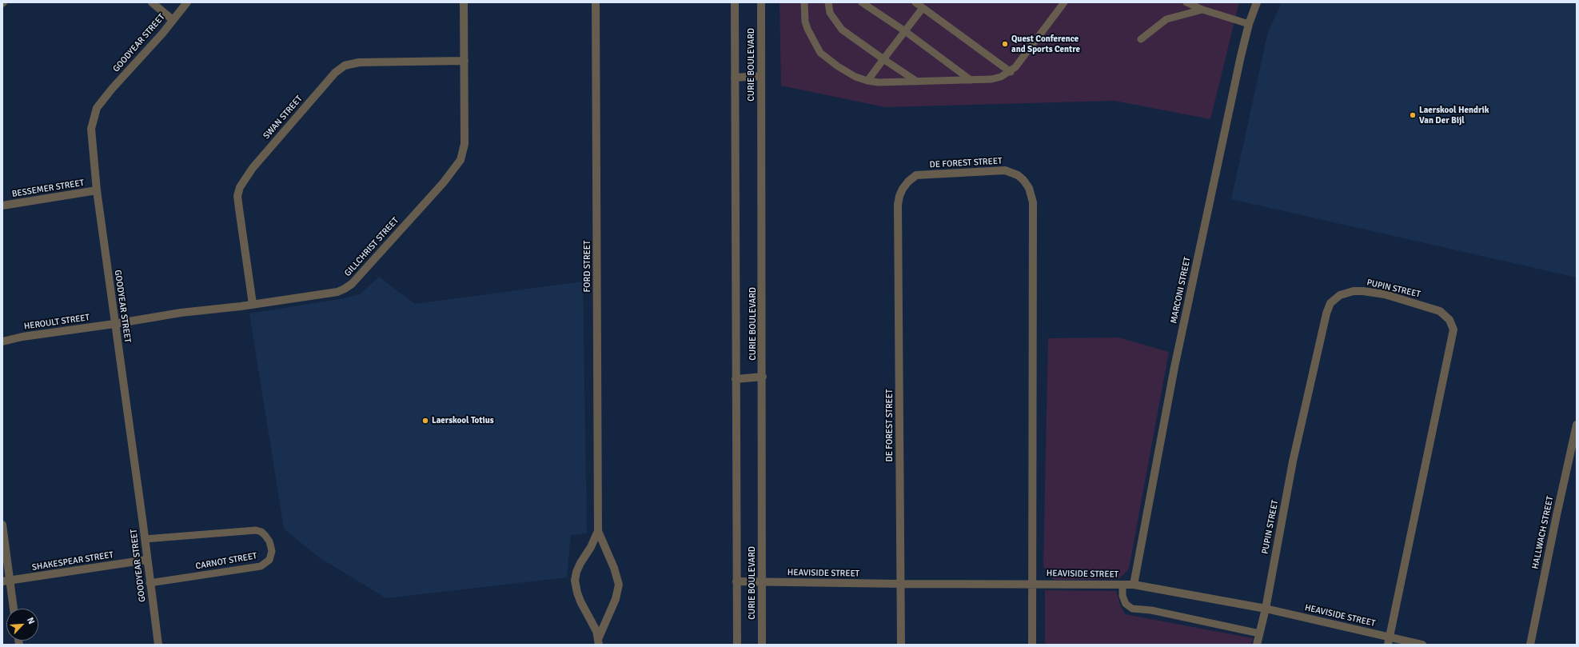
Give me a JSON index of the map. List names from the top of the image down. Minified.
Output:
{"streets":{"street":["GOODYEAR STREET","CURIE BOULEVARD","SWAN STREET","DE FOREST STREET","BESSEMER STREET","GILLCHRIST STREET","FORD STREET","PUPIN STREET","MARCONI STREET","HEROULT STREET","HALLWACH STREET","SHAKESPEAR STREET","HEAVISIDE STREET"],"lane":["CARNOT STREET"]},"crossings":[["GOODYEAR STREET","BESSEMER STREET"],["GOODYEAR STREET","GILLCHRIST STREET"],["GOODYEAR STREET","HEROULT STREET"],["GOODYEAR STREET","SHAKESPEAR STREET"],["GOODYEAR STREET","CARNOT STREET"],["CURIE BOULEVARD","HEAVISIDE STREET"],["SWAN STREET","GILLCHRIST STREET"],["DE FOREST STREET","HEAVISIDE STREET"],["GILLCHRIST STREET","HEROULT STREET"],["PUPIN STREET","HEAVISIDE STREET"],["MARCONI STREET","HEAVISIDE STREET"]],"places":["Quest Conference and Sports Centre","Laerskool Hendrik Van Der Bijl","Laerskool Totius"],"north":"top right"}
